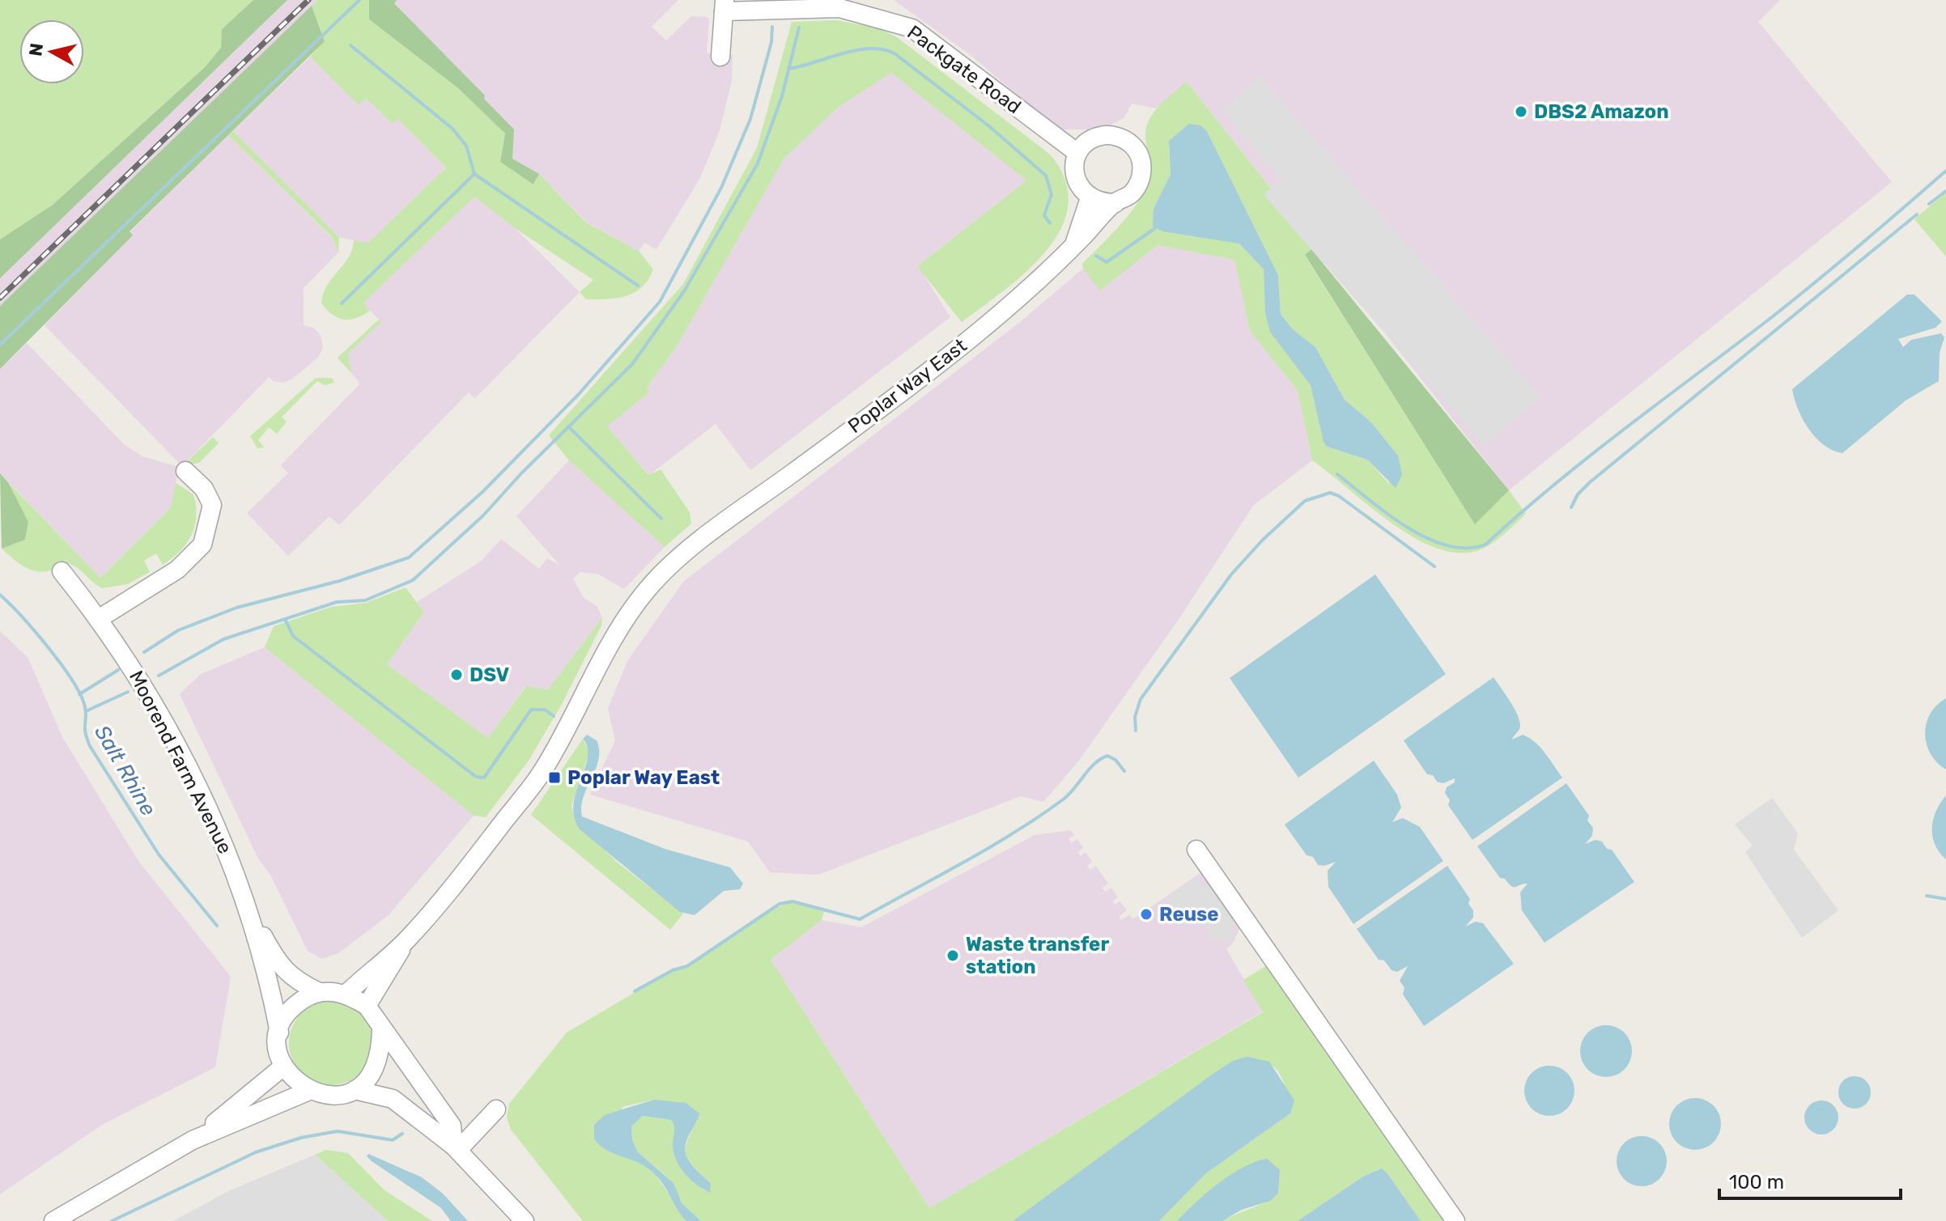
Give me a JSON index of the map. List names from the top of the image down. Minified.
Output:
{"streets":{"street":["Packgate Road","Poplar Way East","Moorend Farm Avenue"]},"crossings":[["Packgate Road","Poplar Way East"],["Poplar Way East","Moorend Farm Avenue"]],"water":["Salt Rhine"],"places":{"other":["DBS2 Amazon","DSV","Reuse","Waste transfer station"],"transit":["Poplar Way East"]},"scale_bar":"100 m","north":"left"}
